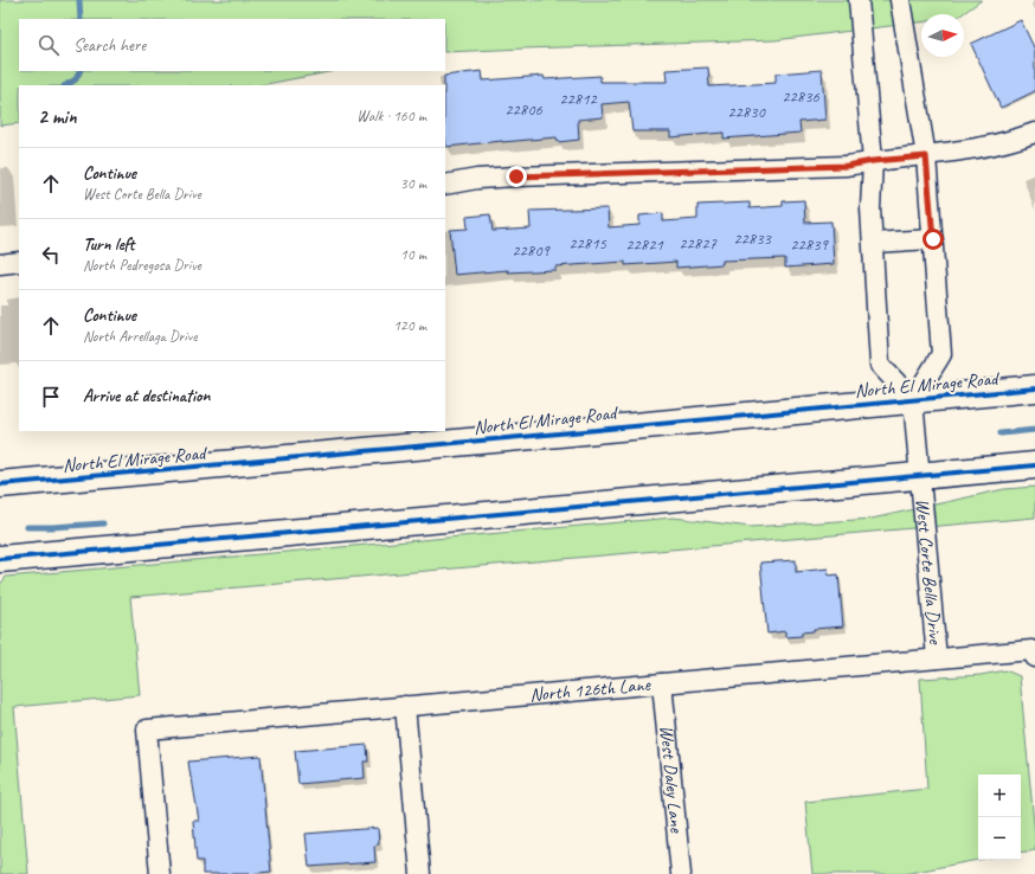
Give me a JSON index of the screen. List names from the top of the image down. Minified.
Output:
{"streets":{"main road":["North El Mirage Road"],"street":["West Corte Bella Drive","North 126th Lane","West Daley Lane"]},"crossings":[["North El Mirage Road","West Corte Bella Drive"],["West Corte Bella Drive","North 126th Lane"],["North 126th Lane","West Daley Lane"]],"house_numbers":["22836","22812","22806","22830","22833","22815","22827","22821","22839","22809"],"north":"right","page":{"search":"Search here","heading":["2 min","Walk · 160 m"],"list":[["Continue","West Corte Bella Drive","30 m"],["Turn left","North Pedregosa Drive","10 m"],["Continue","North Arrellaga Drive","120 m"],"Arrive at destination"],"map_buttons":["+","−"]}}
